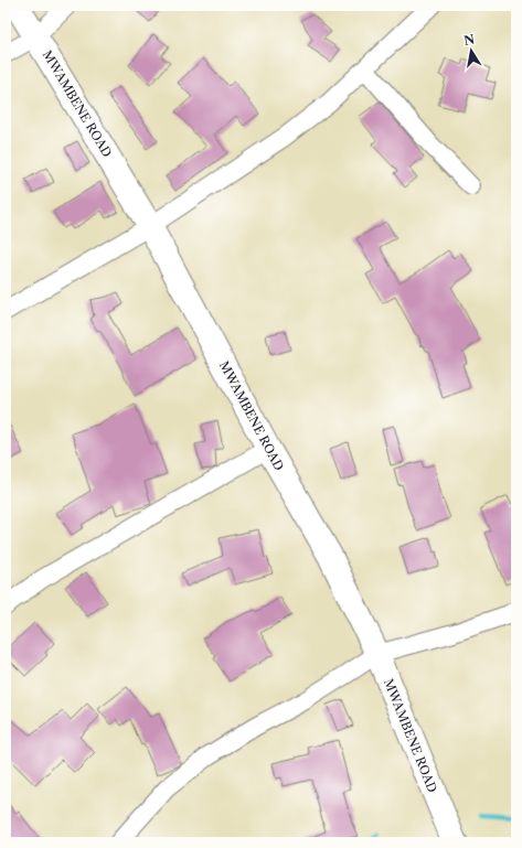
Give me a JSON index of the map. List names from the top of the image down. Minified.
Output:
{"streets":{"street":["MWAMBENE ROAD"]},"north":"top"}
